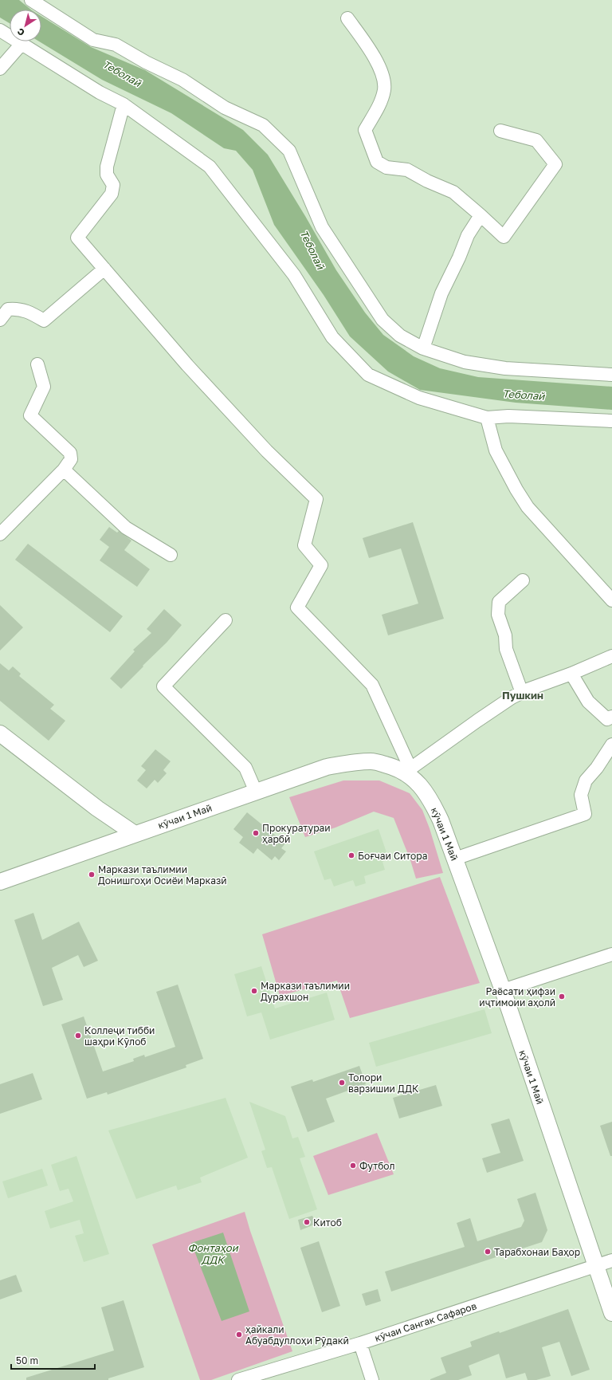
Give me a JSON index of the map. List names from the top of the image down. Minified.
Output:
{"streets":{"main road":["кӯчаи 1 Май"],"street":["кӯчаи Сангак Сафаров"]},"crossings":[["кӯчаи 1 Май","кӯчаи Сангак Сафаров"]],"districts":["Пушкин"],"water":["Теболай","Фонтаҳои ДДК"],"places":["Прокуратураи ҳарбӣ","Боғчаи Ситора","Маркази таълимии Донишгоҳи Осиёи Марказӣ","Маркази таълимии Дурахшон","Раёсати ҳифзи иҷтимоии аҳолӣ","Коллеҷи тибби шаҳри Кӯлоб","Толори варзишии ДДК","Футбол","Китоб","Тарабхонаи Баҳор","ҳайкали Абуабдуллоҳи Рӯдакӣ"],"scale_bar":"50 m","north":"bottom left"}
